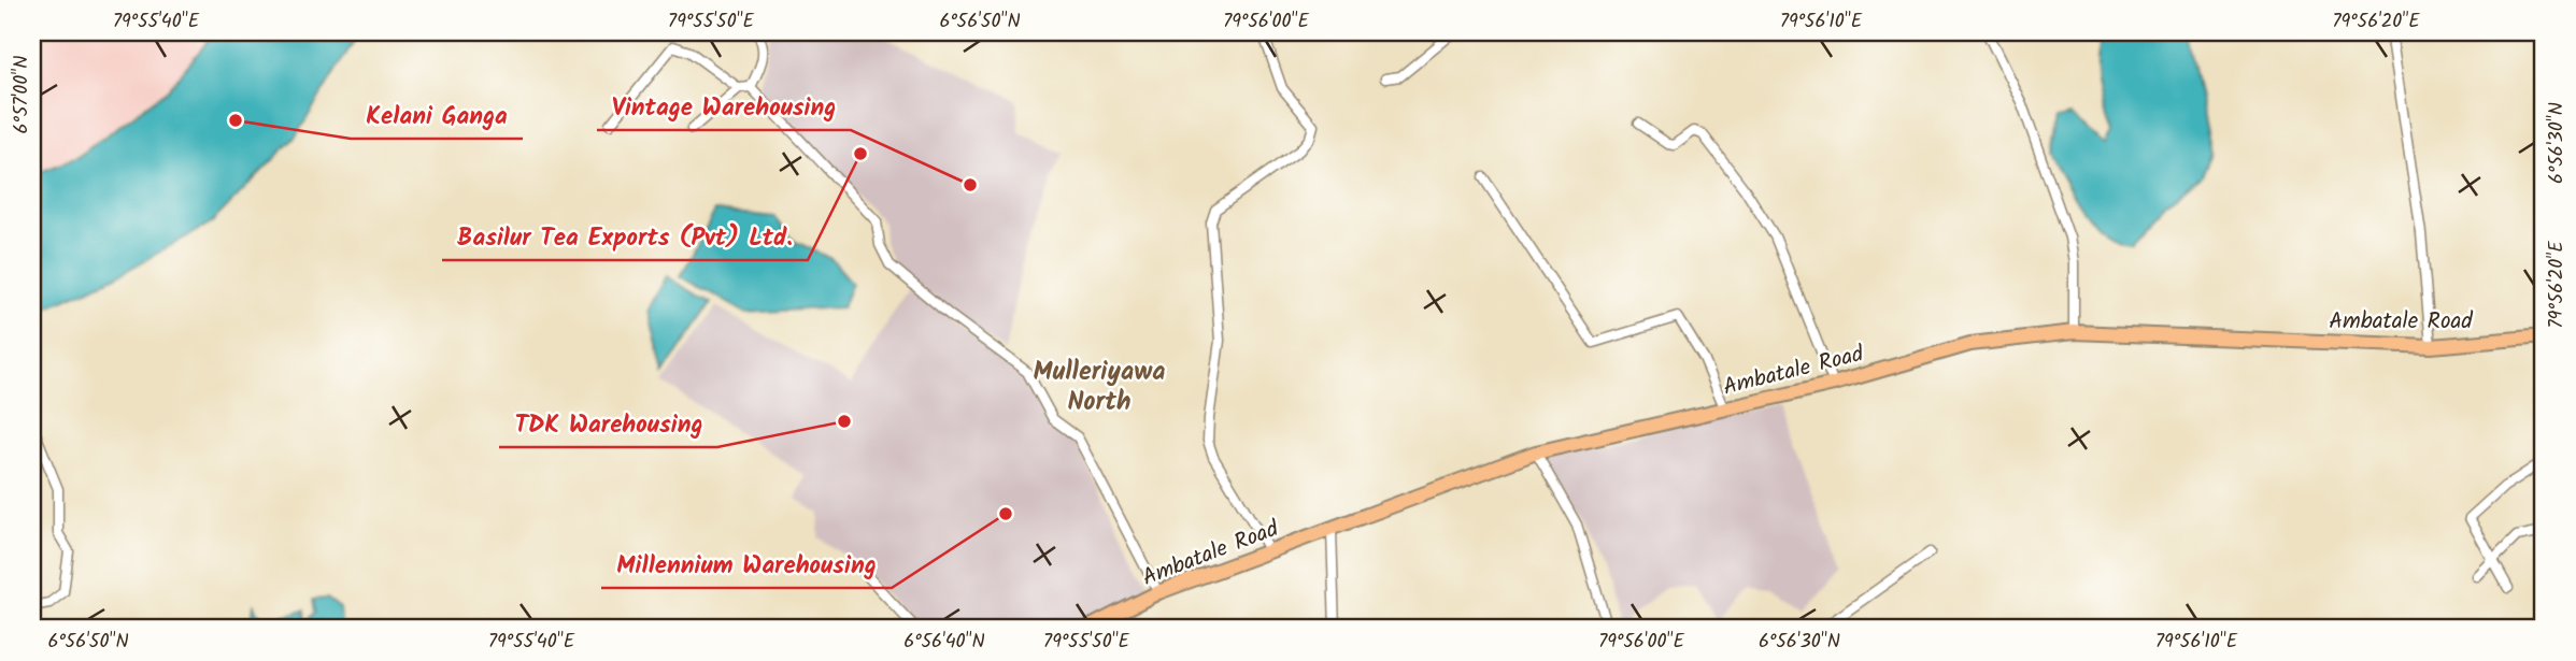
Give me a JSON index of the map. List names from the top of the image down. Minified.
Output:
{"streets":{"main road":["Ambatale Road"]},"districts":["Mulleriyawa North"],"places":["Kelani Ganga","Basilur Tea Exports (Pvt) Ltd.","Vintage Warehousing","TDK Warehousing","Millennium Warehousing"],"coordinates":["79°55'40\"E","79°55'50\"E","6°56'50\"N","79°56'00\"E","79°56'10\"E","79°56'20\"E","6°57'00\"N","6°56'30\"N","6°56'40\"N"]}
